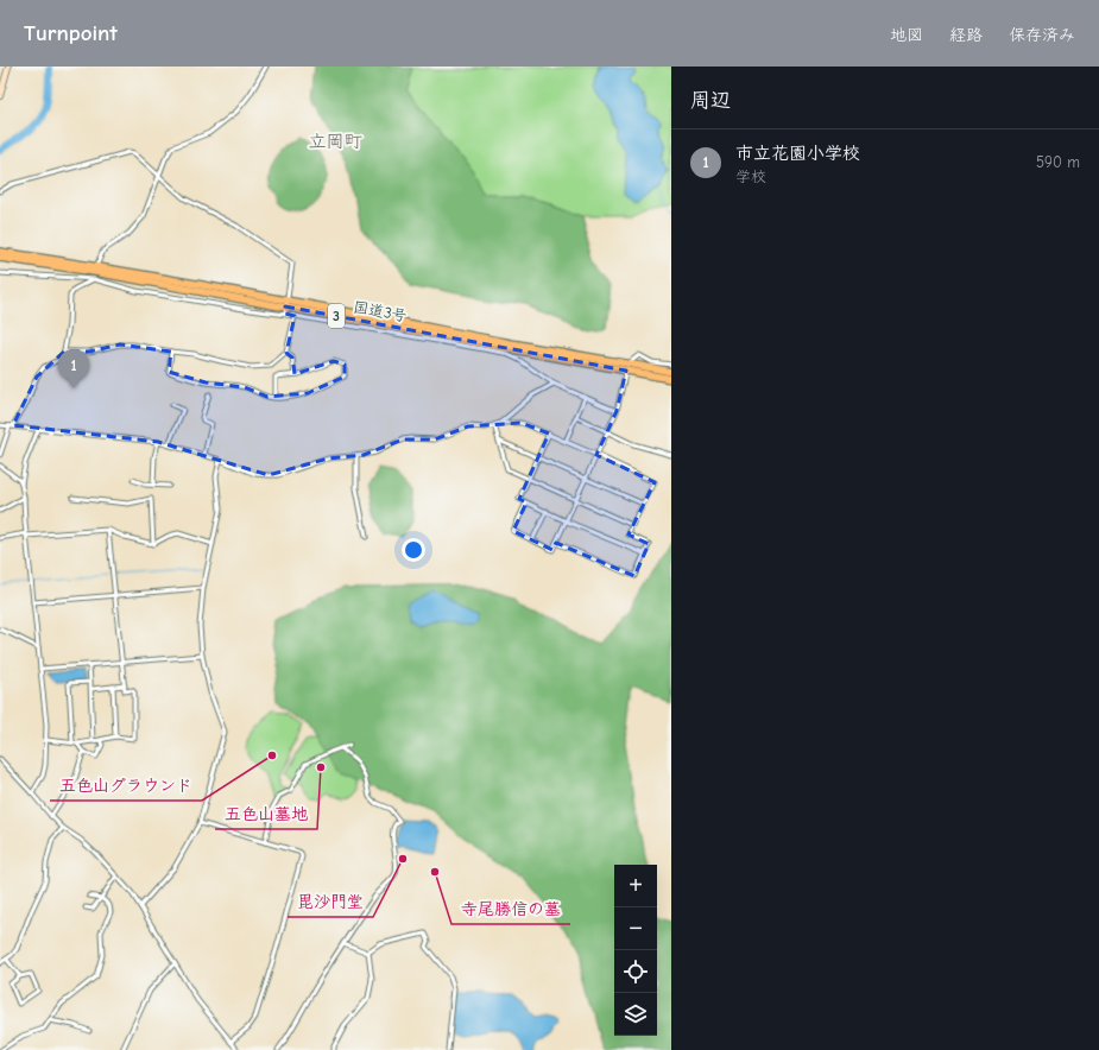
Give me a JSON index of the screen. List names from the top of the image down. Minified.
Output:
{"streets":{"highway":["国道3号","3"]},"districts":["立岡町"],"places":["五色山グラウンド","五色山墓地","毘沙門堂","寺尾勝信の墓"],"page":{"header":"Turnpoint","nav":["地図","経路","保存済み"],"heading":"周辺","list":[{"mark":"1","name":"市立花園小学校","note":"学校","value":"590 m"}],"pins":"1","map_buttons":["+","−"]}}
